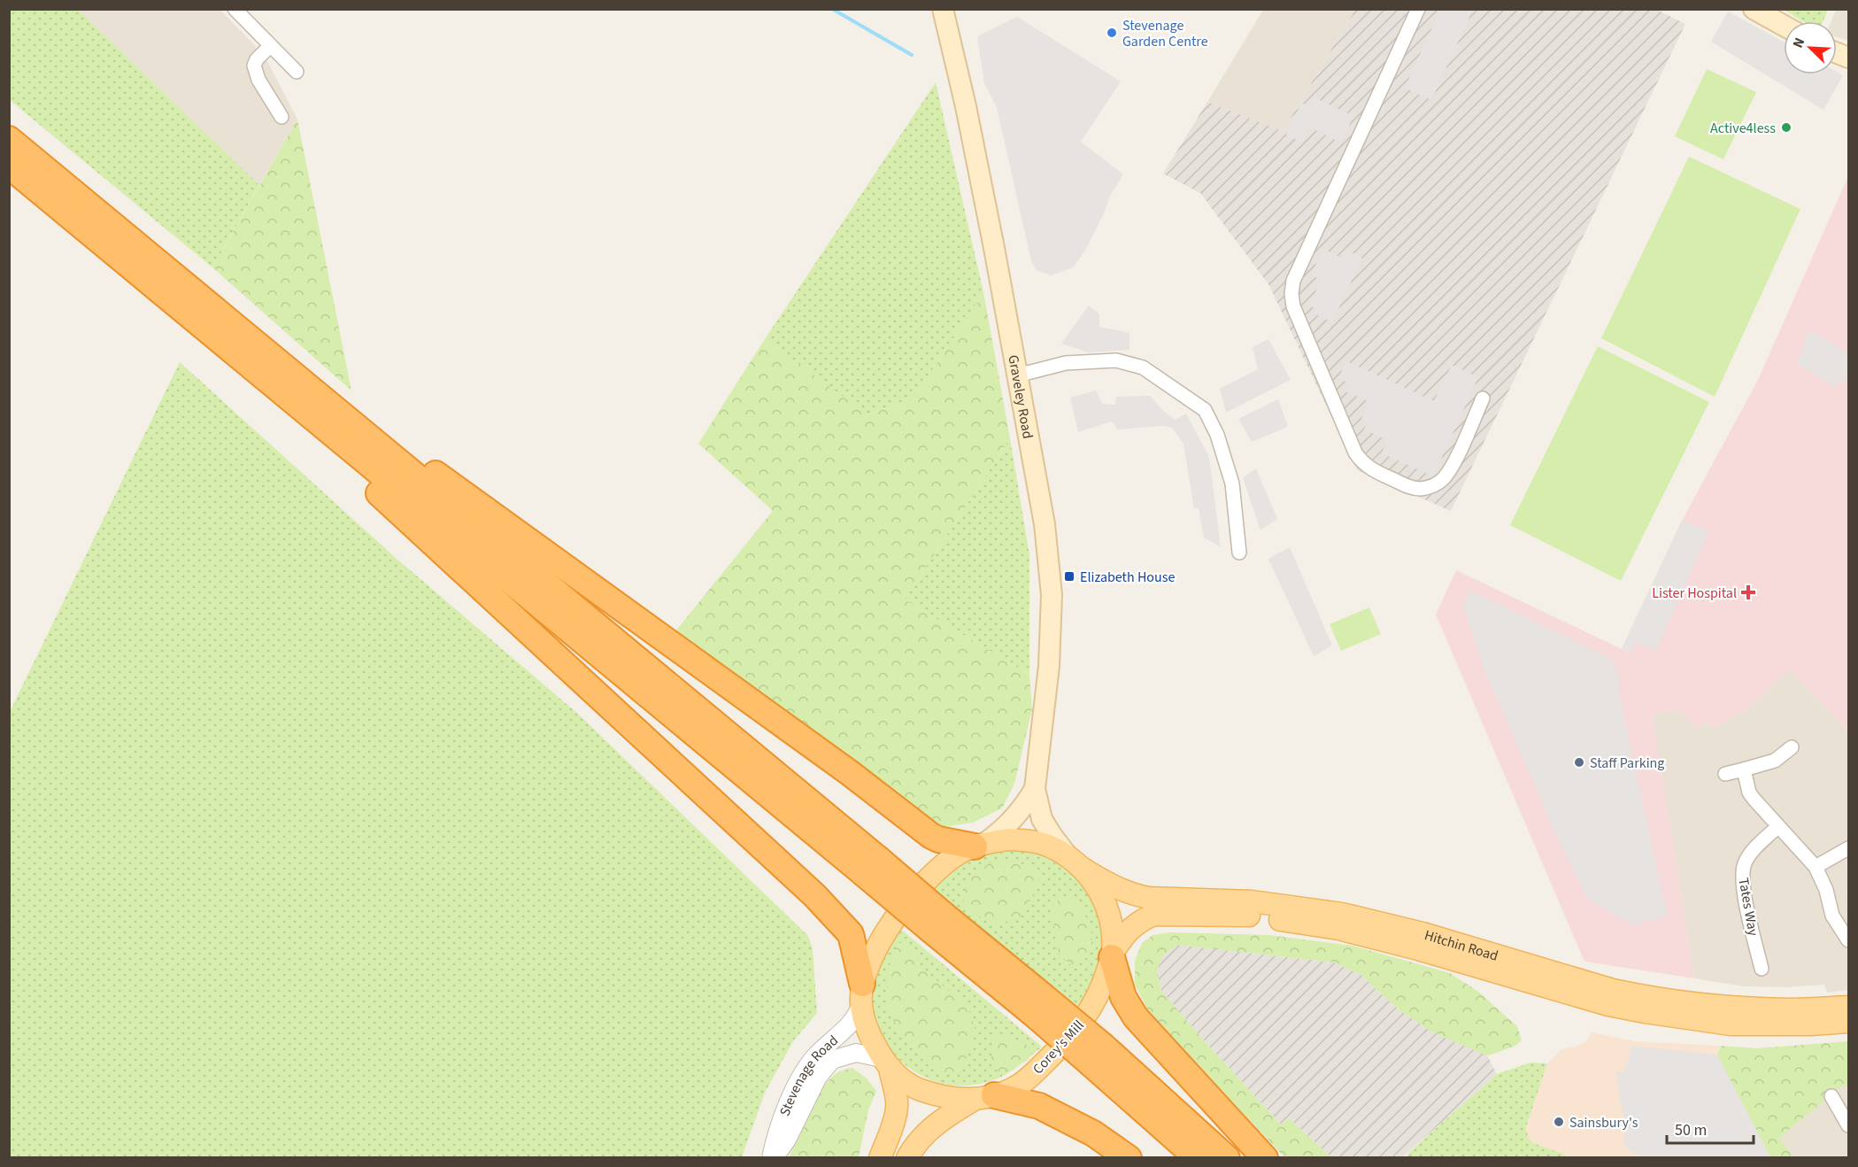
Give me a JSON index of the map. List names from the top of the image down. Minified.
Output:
{"streets":{"main road":["Graveley Road","Hitchin Road","Corey's Mill"],"street":["Tates Way","Stevenage Road"]},"crossings":[["Graveley Road","Hitchin Road"],["Graveley Road","Corey's Mill"],["Hitchin Road","Corey's Mill"],["Corey's Mill","Stevenage Road"]],"places":{"other":["Stevenage Garden Centre","Active4less","Staff Parking","Sainsbury's"],"transit":["Elizabeth House"],"health":["Lister Hospital"]},"scale_bar":"50 m","north":"top left"}
